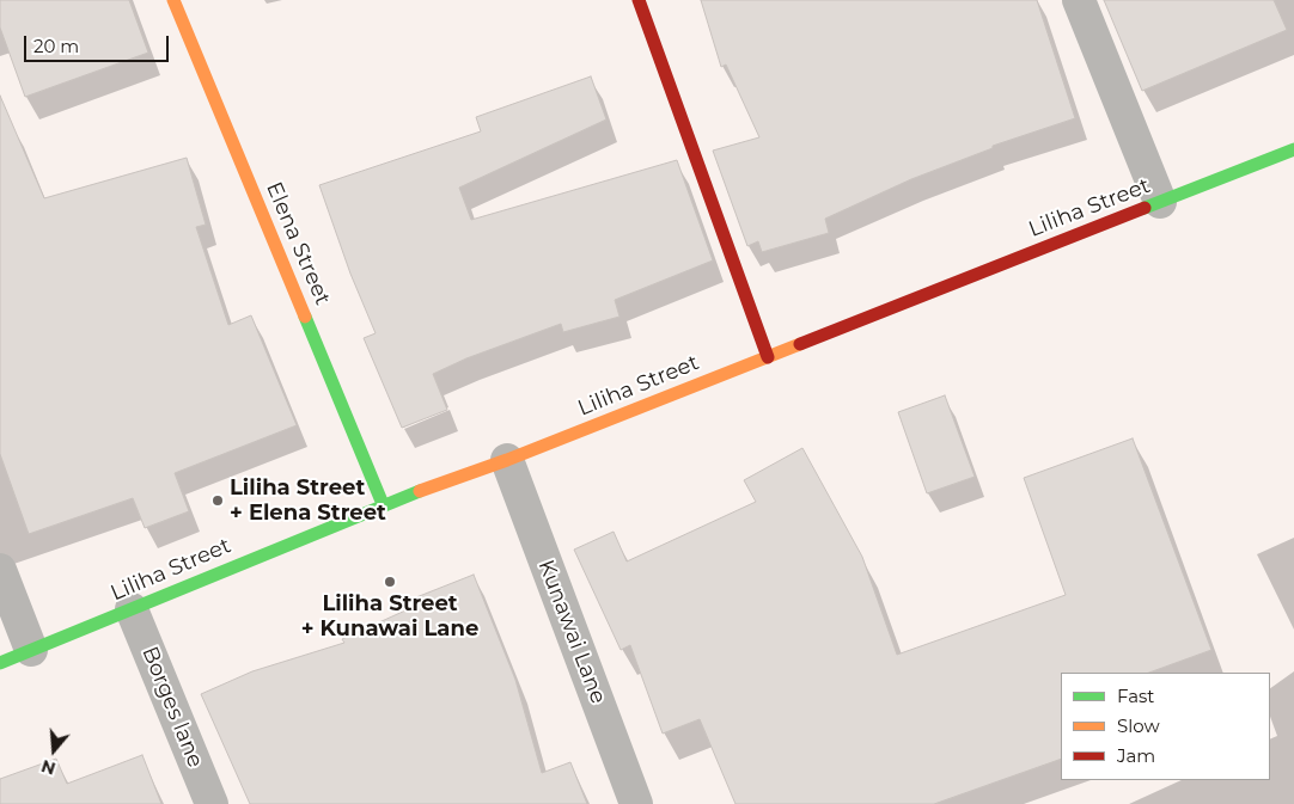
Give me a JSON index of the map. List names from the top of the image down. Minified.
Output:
{"streets":{"street":["Liliha Street","Elena Street","Kunawai Lane","Borges lane"]},"crossings":[["Liliha Street","Elena Street"],["Liliha Street","Kunawai Lane"],["Liliha Street","Borges lane"]],"places":["Liliha Street + Elena Street","Liliha Street + Kunawai Lane"],"legend":["Fast","Slow","Jam"],"scale_bar":"20 m","north":"bottom"}
